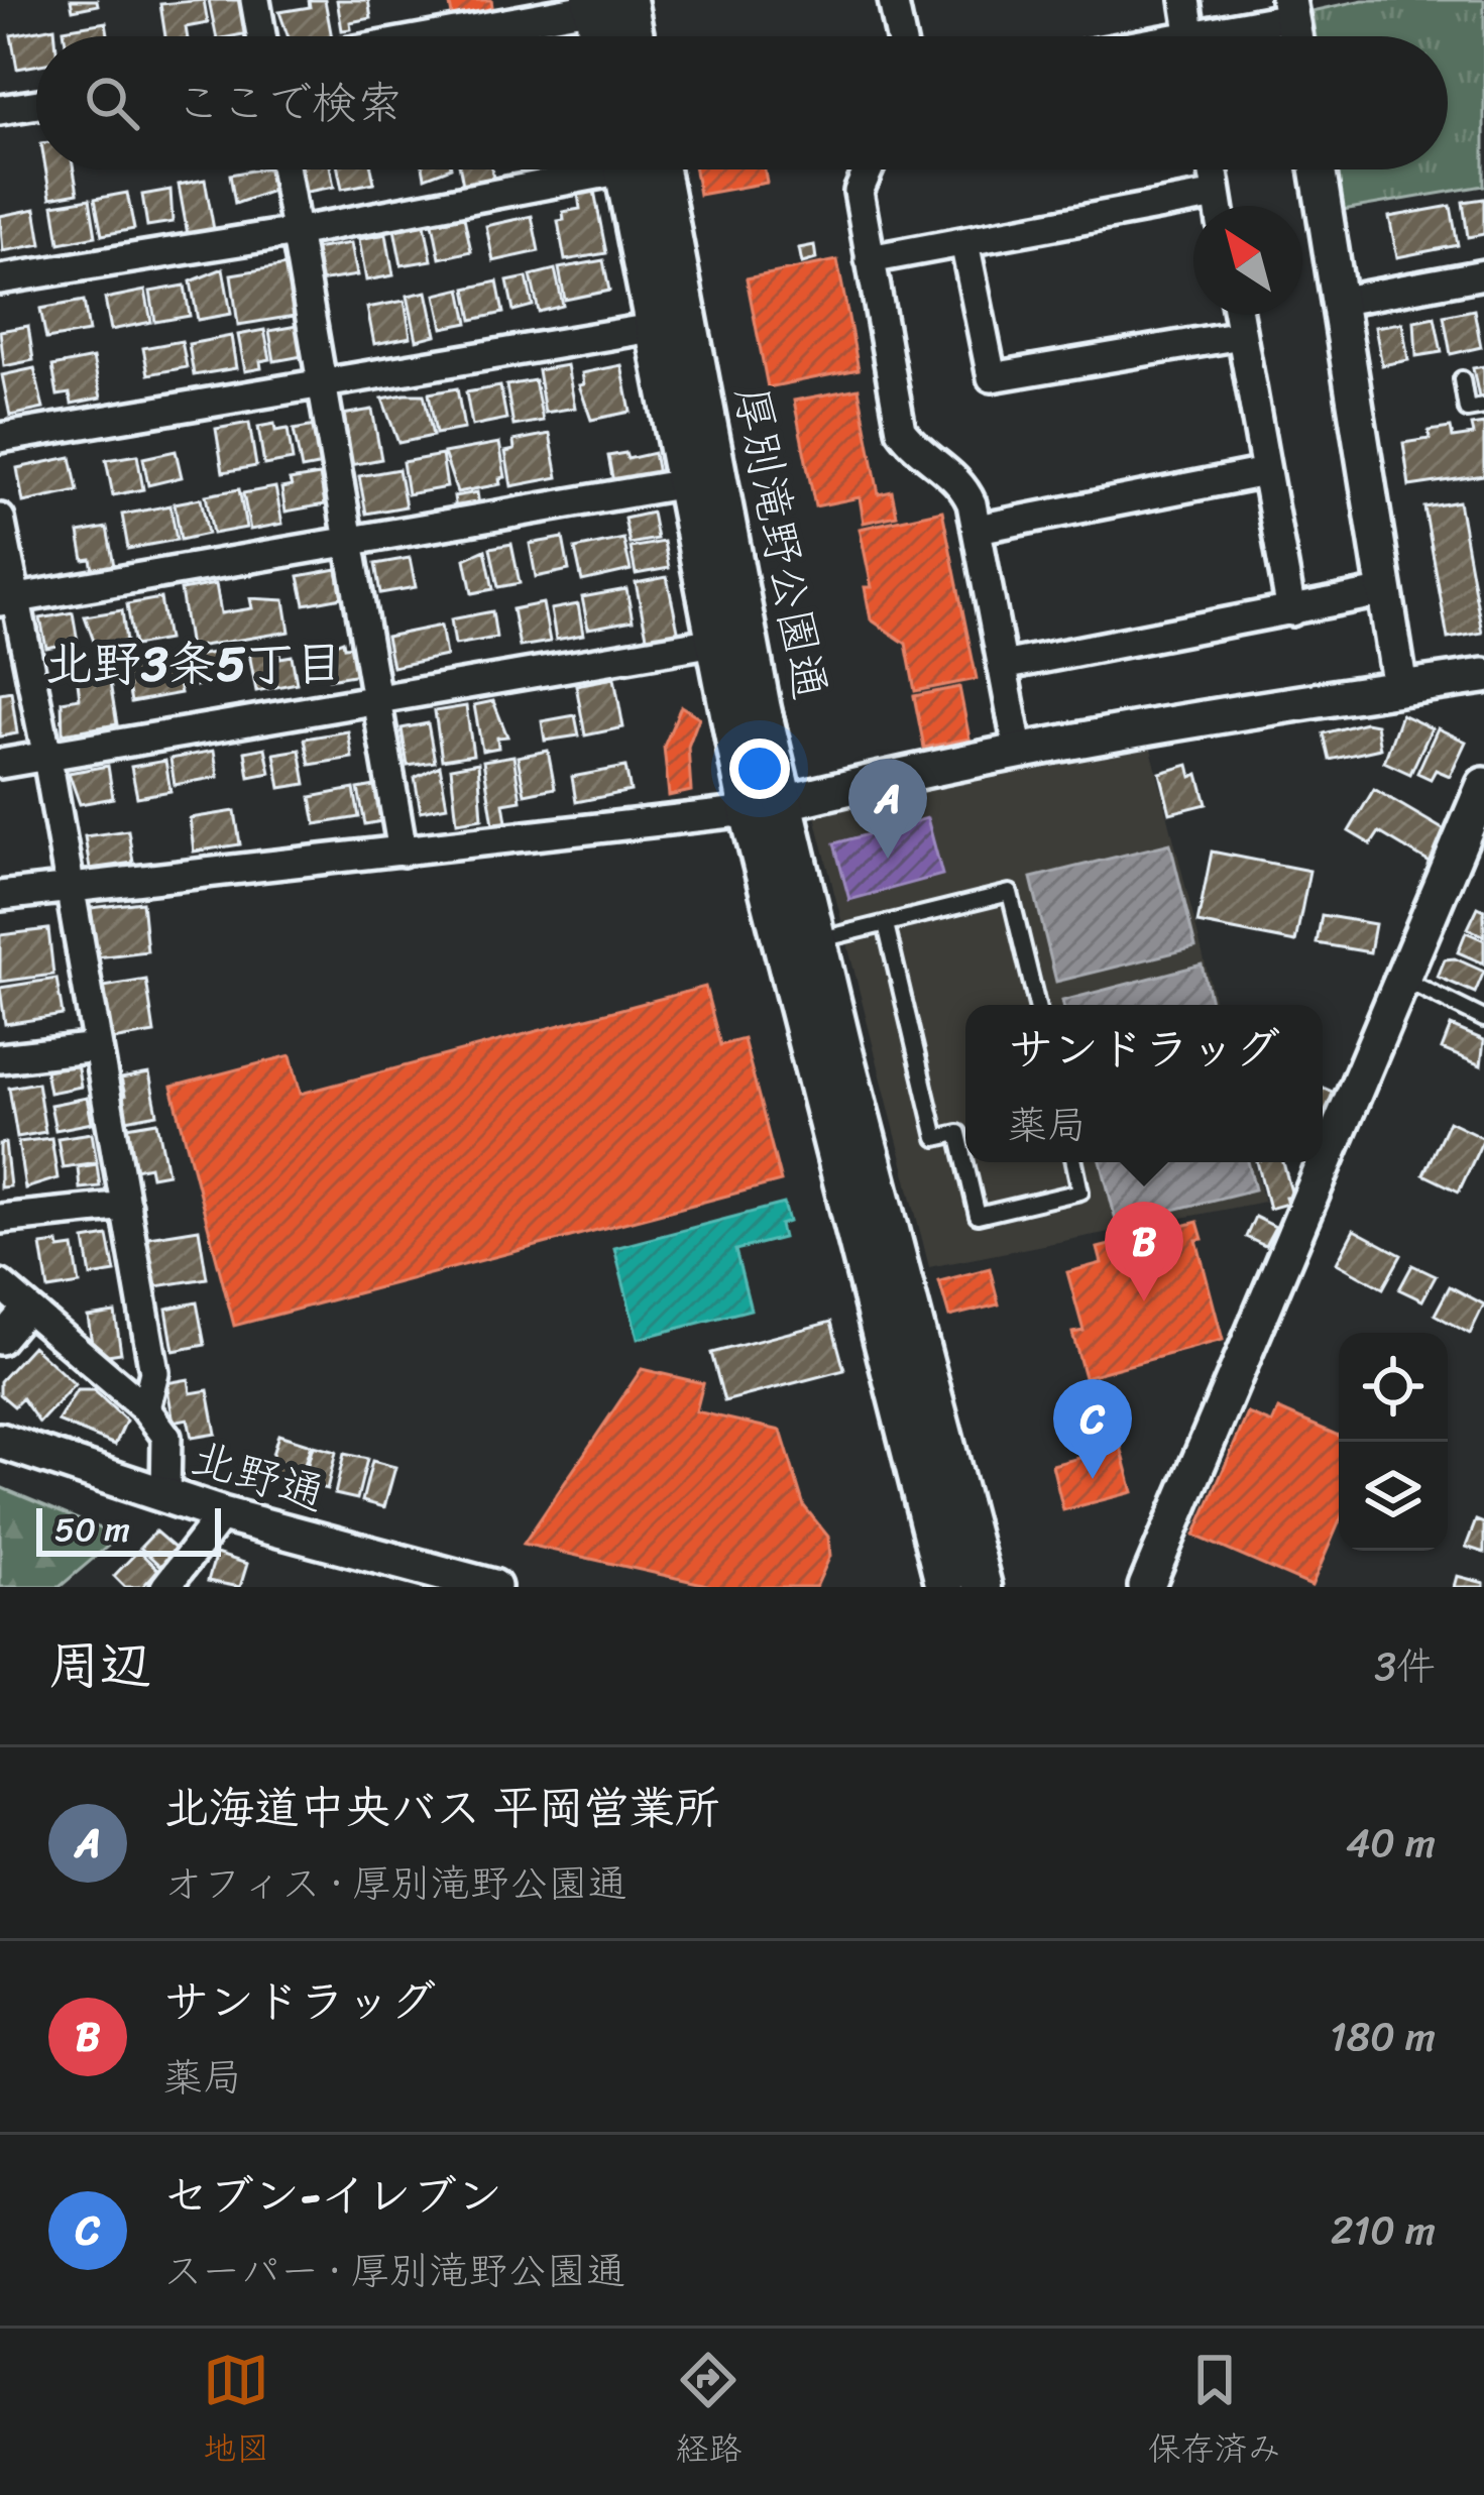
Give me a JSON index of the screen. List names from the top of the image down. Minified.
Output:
{"streets":{"main road":["厚別滝野公園通"],"street":["北野通"]},"districts":["北野3条5丁目"],"scale_bar":"50 m","north":"top left","page":{"search":"ここで検索","pins":["A","B","C"],"popup":["サンドラッグ","薬局"],"scale":"50 m","heading":["周辺","3件"],"list":[{"mark":"A","name":"北海道中央バス 平岡営業所","note":"オフィス · 厚別滝野公園通","value":"40 m"},{"mark":"B","name":"サンドラッグ","note":"薬局","value":"180 m"},{"mark":"C","name":"セブン-イレブン","note":"スーパー · 厚別滝野公園通","value":"210 m"}],"nav":["地図","経路","保存済み"]}}
